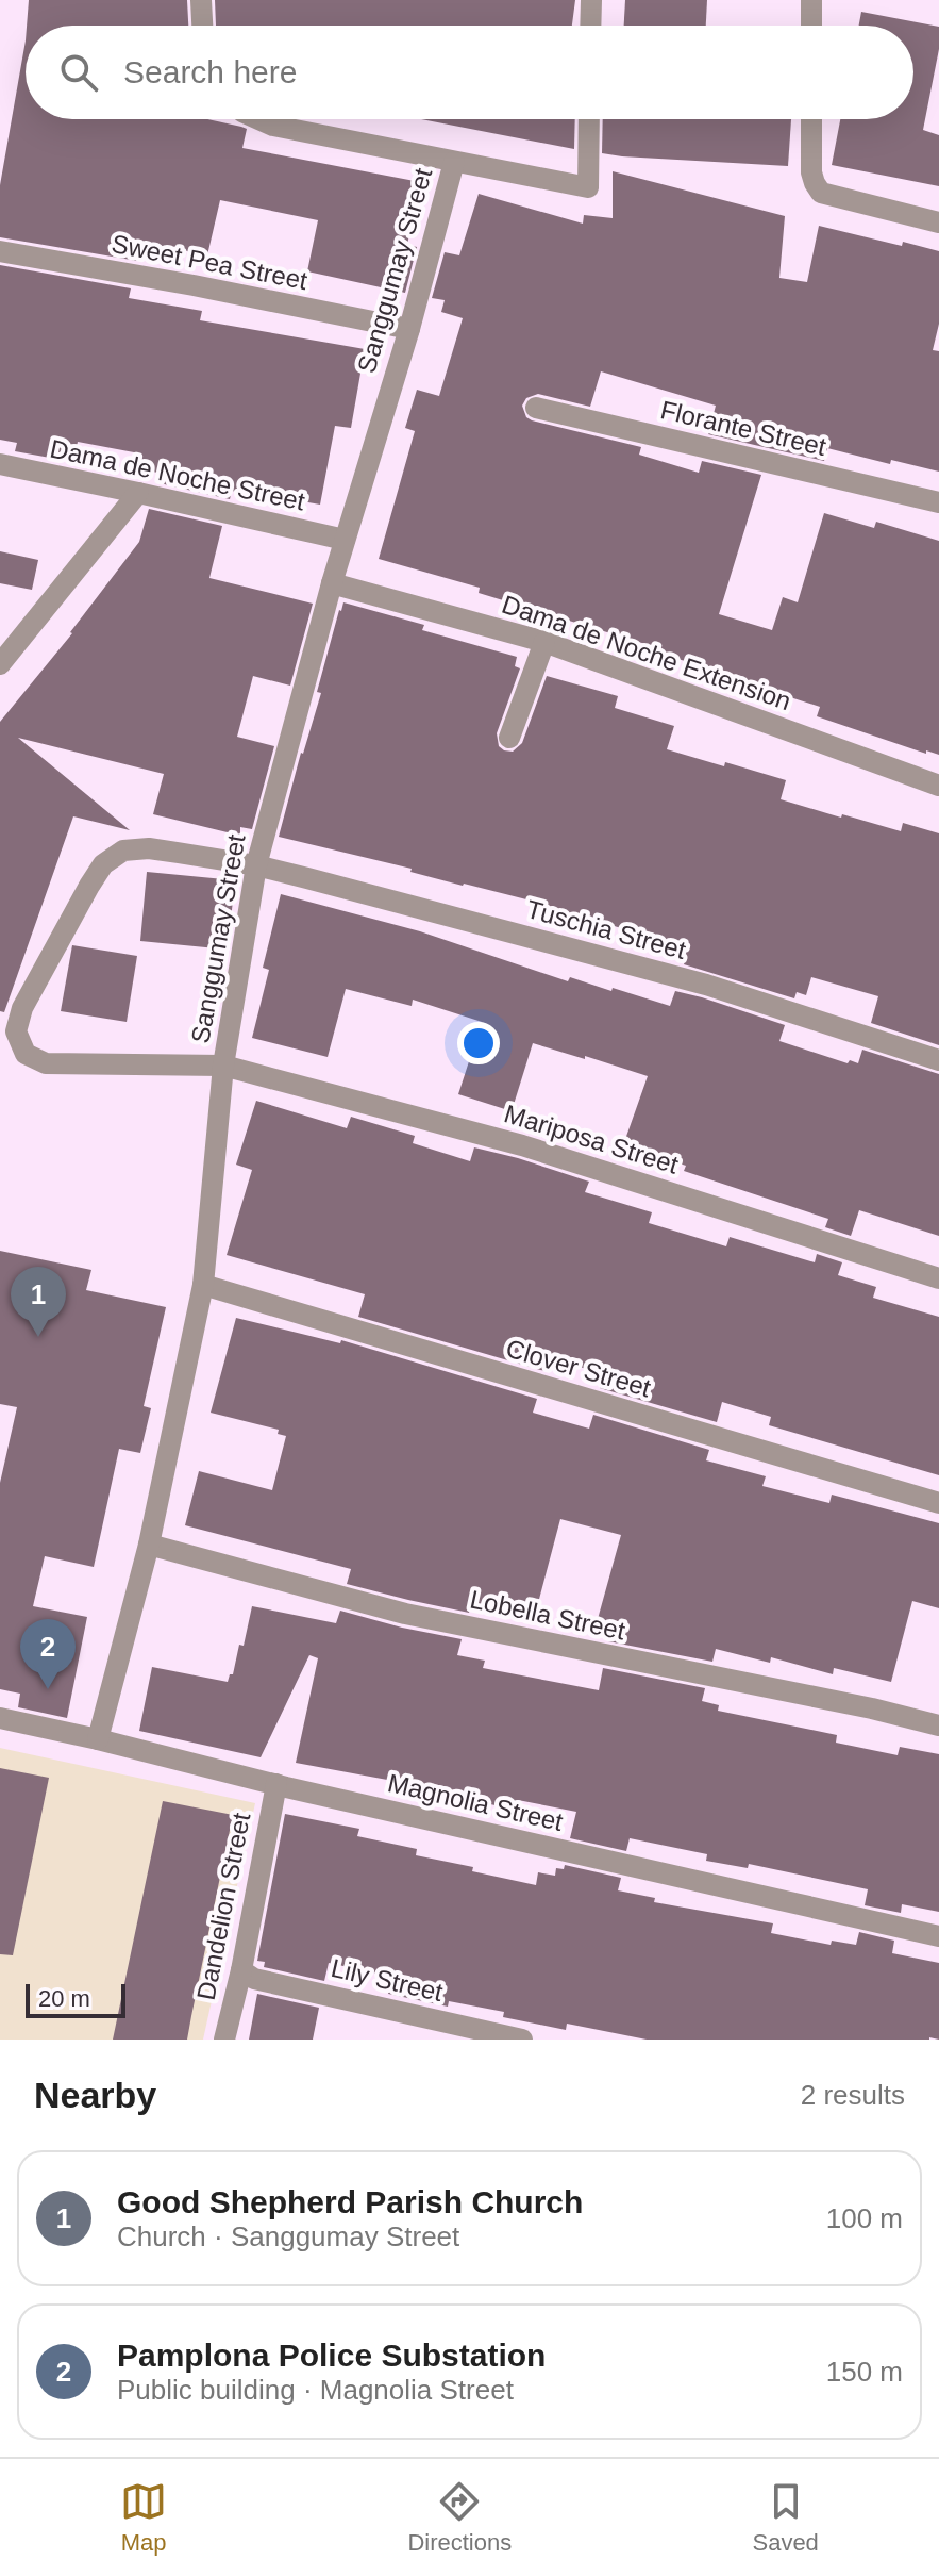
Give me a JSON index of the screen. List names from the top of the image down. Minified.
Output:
{"streets":{"street":["Sweet Pea Street","Sanggumay Street","Florante Street","Dama de Noche Street","Dama de Noche Extension","Tuschia Street","Mariposa Street","Clover Street","Lobella Street","Magnolia Street","Dandelion Street","Lily Street"]},"crossings":[["Sweet Pea Street","Sanggumay Street"],["Sanggumay Street","Dama de Noche Street"],["Sanggumay Street","Dama de Noche Extension"],["Sanggumay Street","Tuschia Street"],["Sanggumay Street","Mariposa Street"],["Sanggumay Street","Clover Street"],["Sanggumay Street","Lobella Street"],["Sanggumay Street","Magnolia Street"],["Tuschia Street","Mariposa Street"],["Magnolia Street","Dandelion Street"],["Dandelion Street","Lily Street"]],"scale_bar":"20 m","page":{"search":"Search here","pins":["1","2"],"scale":"20 m","heading":["Nearby","2 results"],"list":[{"mark":"1","name":"Good Shepherd Parish Church","note":"Church · Sanggumay Street","value":"100 m"},{"mark":"2","name":"Pamplona Police Substation","note":"Public building · Magnolia Street","value":"150 m"}],"nav":["Map","Directions","Saved"]}}
